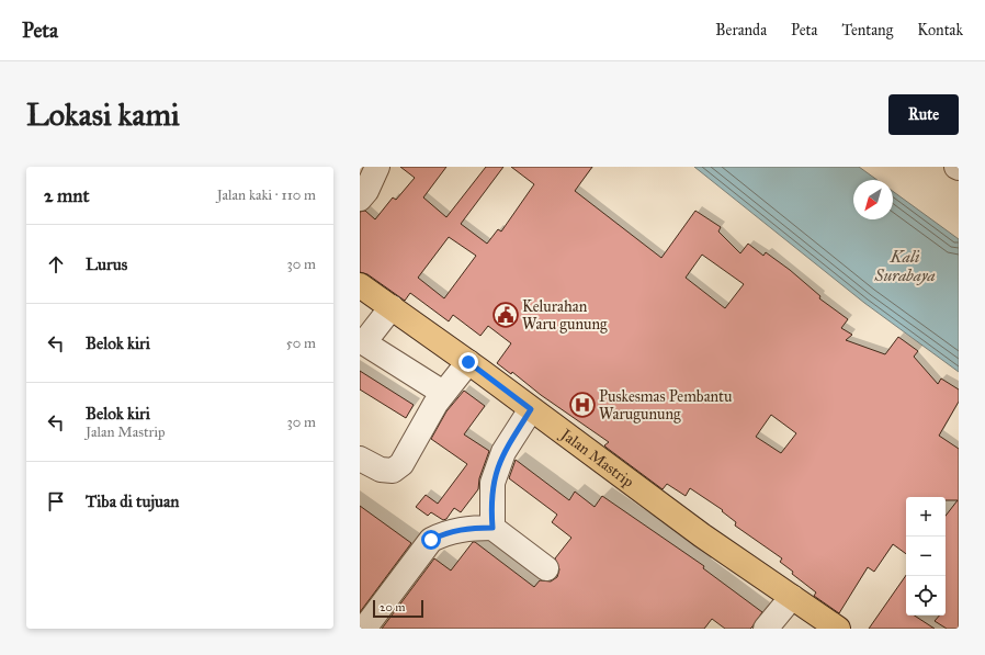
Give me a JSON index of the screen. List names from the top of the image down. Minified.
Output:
{"streets":{"main road":["Jalan Mastrip"]},"water":["Kali Surabaya"],"places":{"public building":["Kelurahan Waru gunung"],"hospital":["Puskesmas Pembantu Warugunung"]},"scale_bar":"20 m","north":"bottom left","page":{"header":"Peta","nav":["Beranda","Peta","Tentang","Kontak"],"buttons":"Rute","title":"Lokasi kami","heading":["2 mnt","Jalan kaki · 110 m"],"list":[["Lurus","30 m"],["Belok kiri","50 m"],["Belok kiri","Jalan Mastrip","30 m"],"Tiba di tujuan"],"map_buttons":["+","−"],"scale":"20 m"}}
